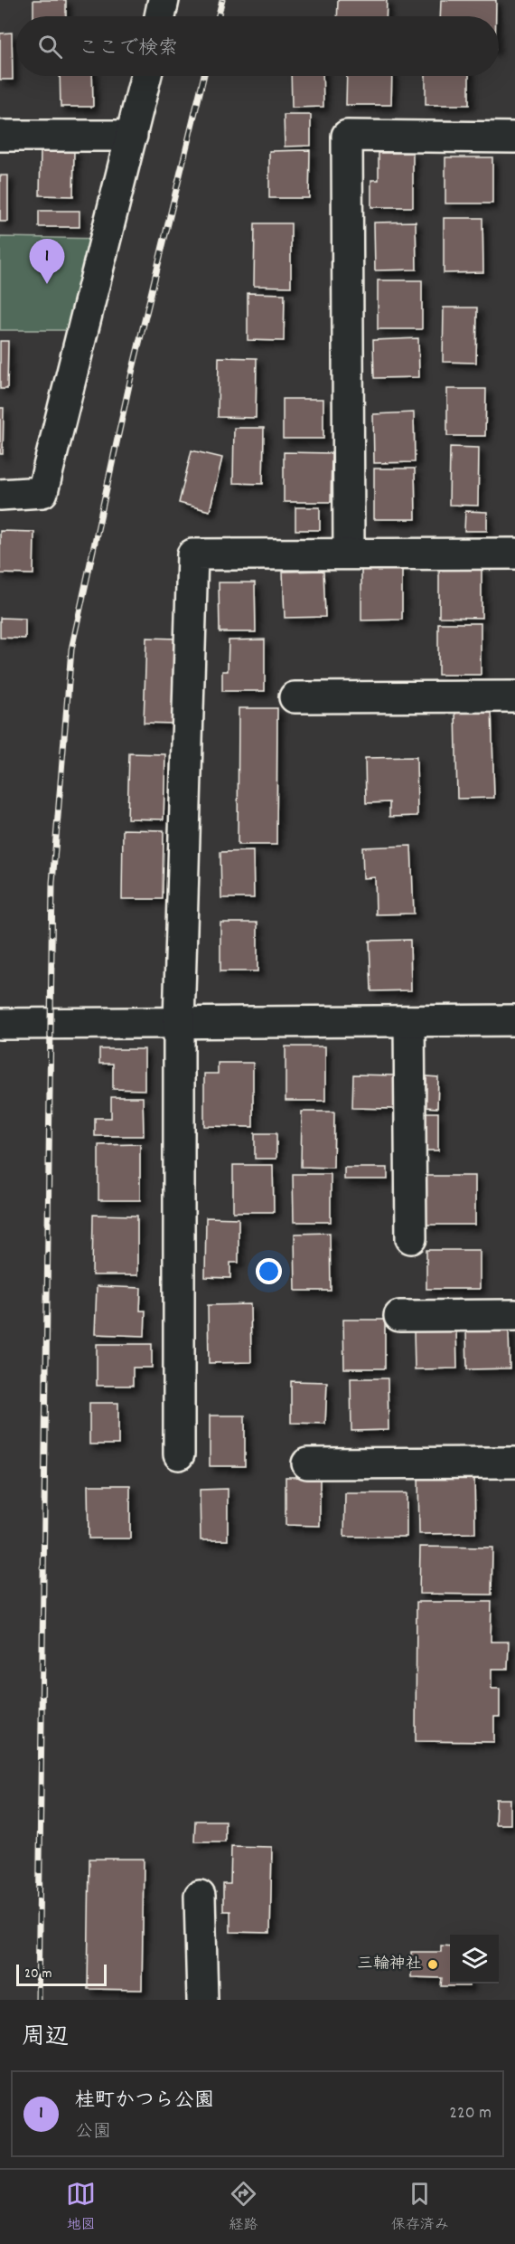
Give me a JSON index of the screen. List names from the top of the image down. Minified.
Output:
{"places":["三輪神社"],"scale_bar":"20 m","page":{"search":"ここで検索","pins":"1","scale":"20 m","heading":"周辺","list":[{"mark":"1","name":"桂町かつら公園","note":"公園","value":"220 m"}],"nav":["地図","経路","保存済み"]}}
